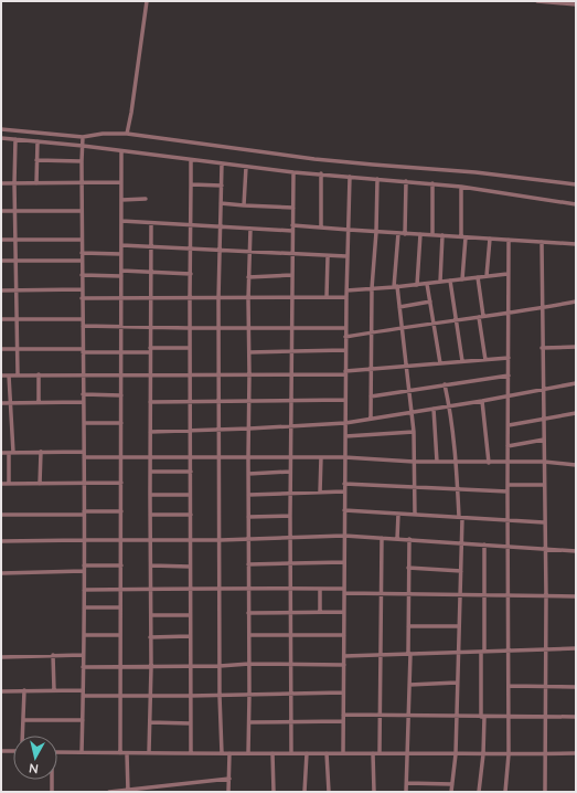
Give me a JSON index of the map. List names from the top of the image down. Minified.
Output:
{"north":"bottom"}
